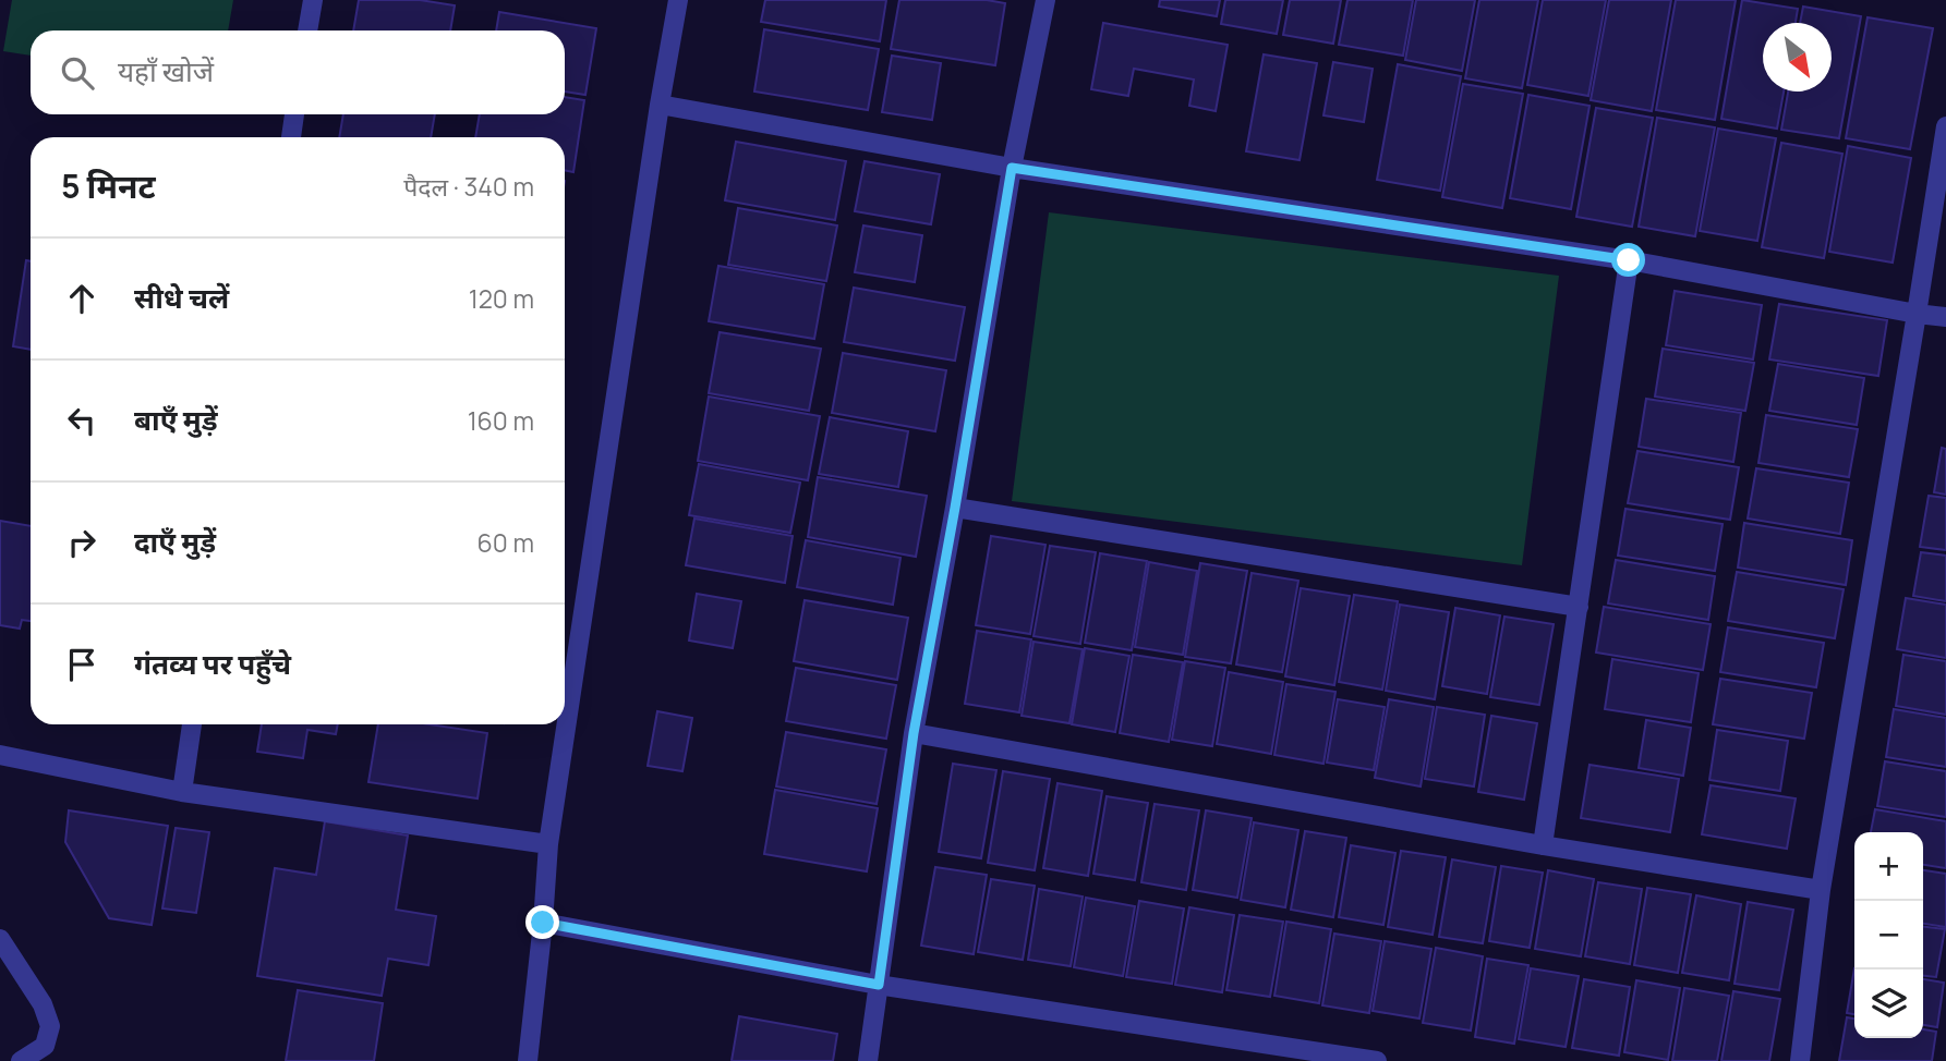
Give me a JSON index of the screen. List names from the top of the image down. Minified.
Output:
{"north":"bottom right","page":{"search":"यहाँ खोजें","heading":["5 मिनट","पैदल · 340 m"],"list":[["सीधे चलें","120 m"],["बाएँ मुड़ें","160 m"],["दाएँ मुड़ें","60 m"],"गंतव्य पर पहुँचे"],"map_buttons":["+","−"]}}
